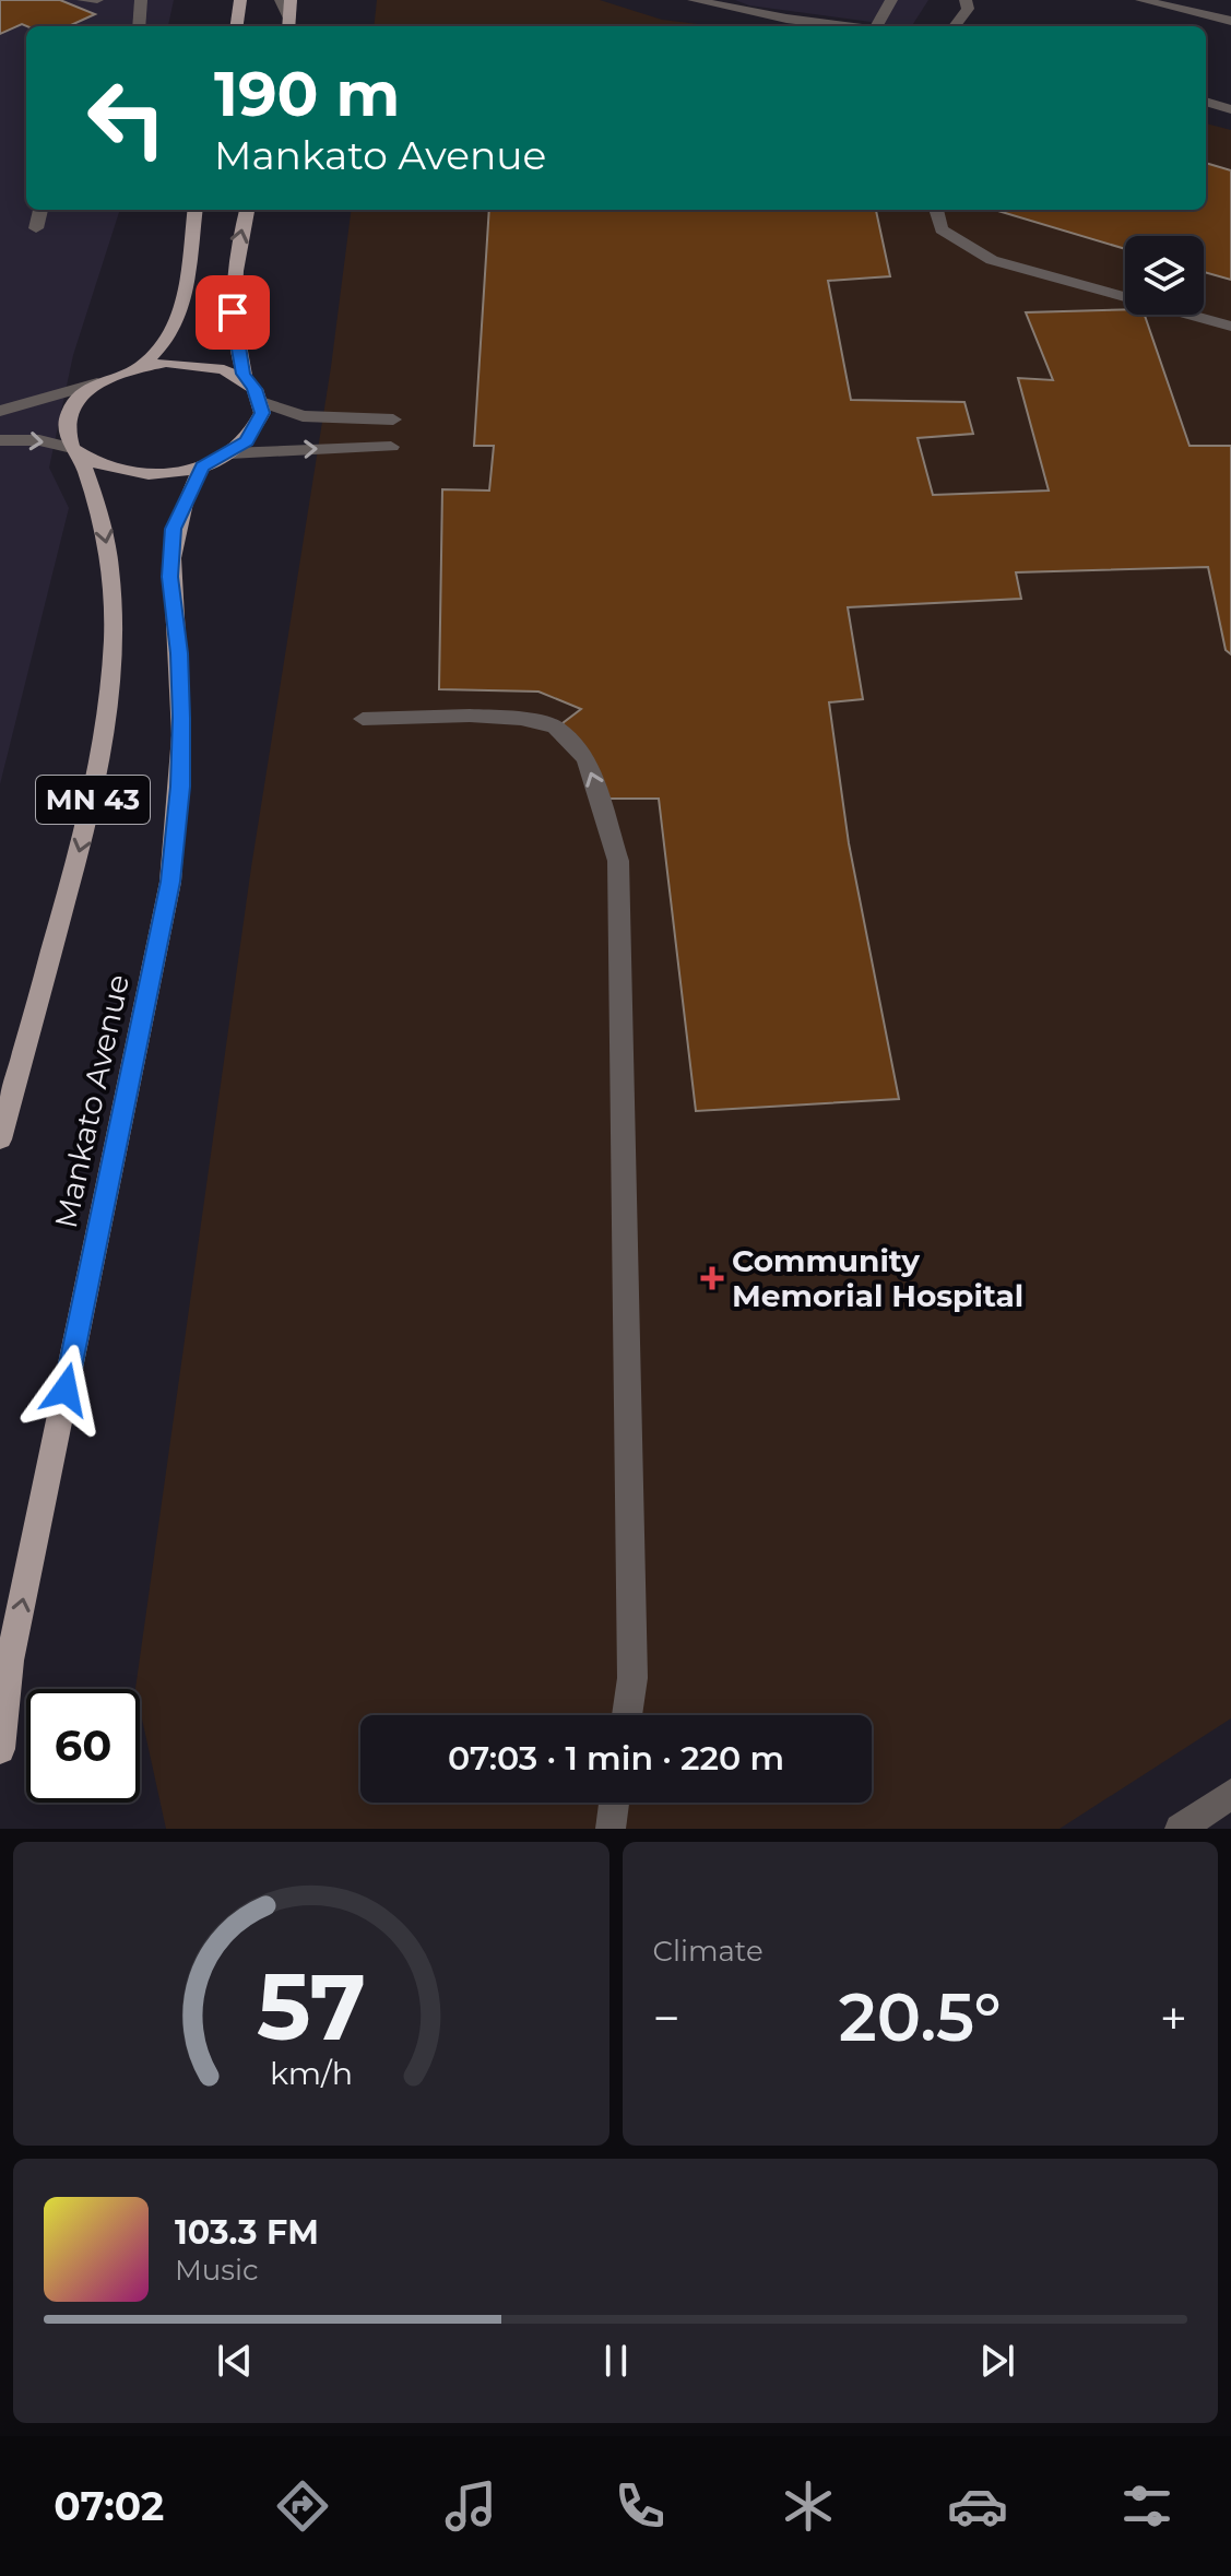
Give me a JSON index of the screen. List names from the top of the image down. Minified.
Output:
{"streets":{"main road":["MN 43","Mankato Avenue"]},"crossings":[["MN 43","Mankato Avenue"]],"places":{"health":["Community Memorial Hospital"]},"page":{"turn":["190 m","Mankato Avenue"],"limit":"60","trip":"07:03 · 1 min · 220 m","tile":"Climate","heat":["−","20.5°","+"],"song":["103.3 FM","Music"],"tabs":"07:02","gauge":["57","km/h"]}}
